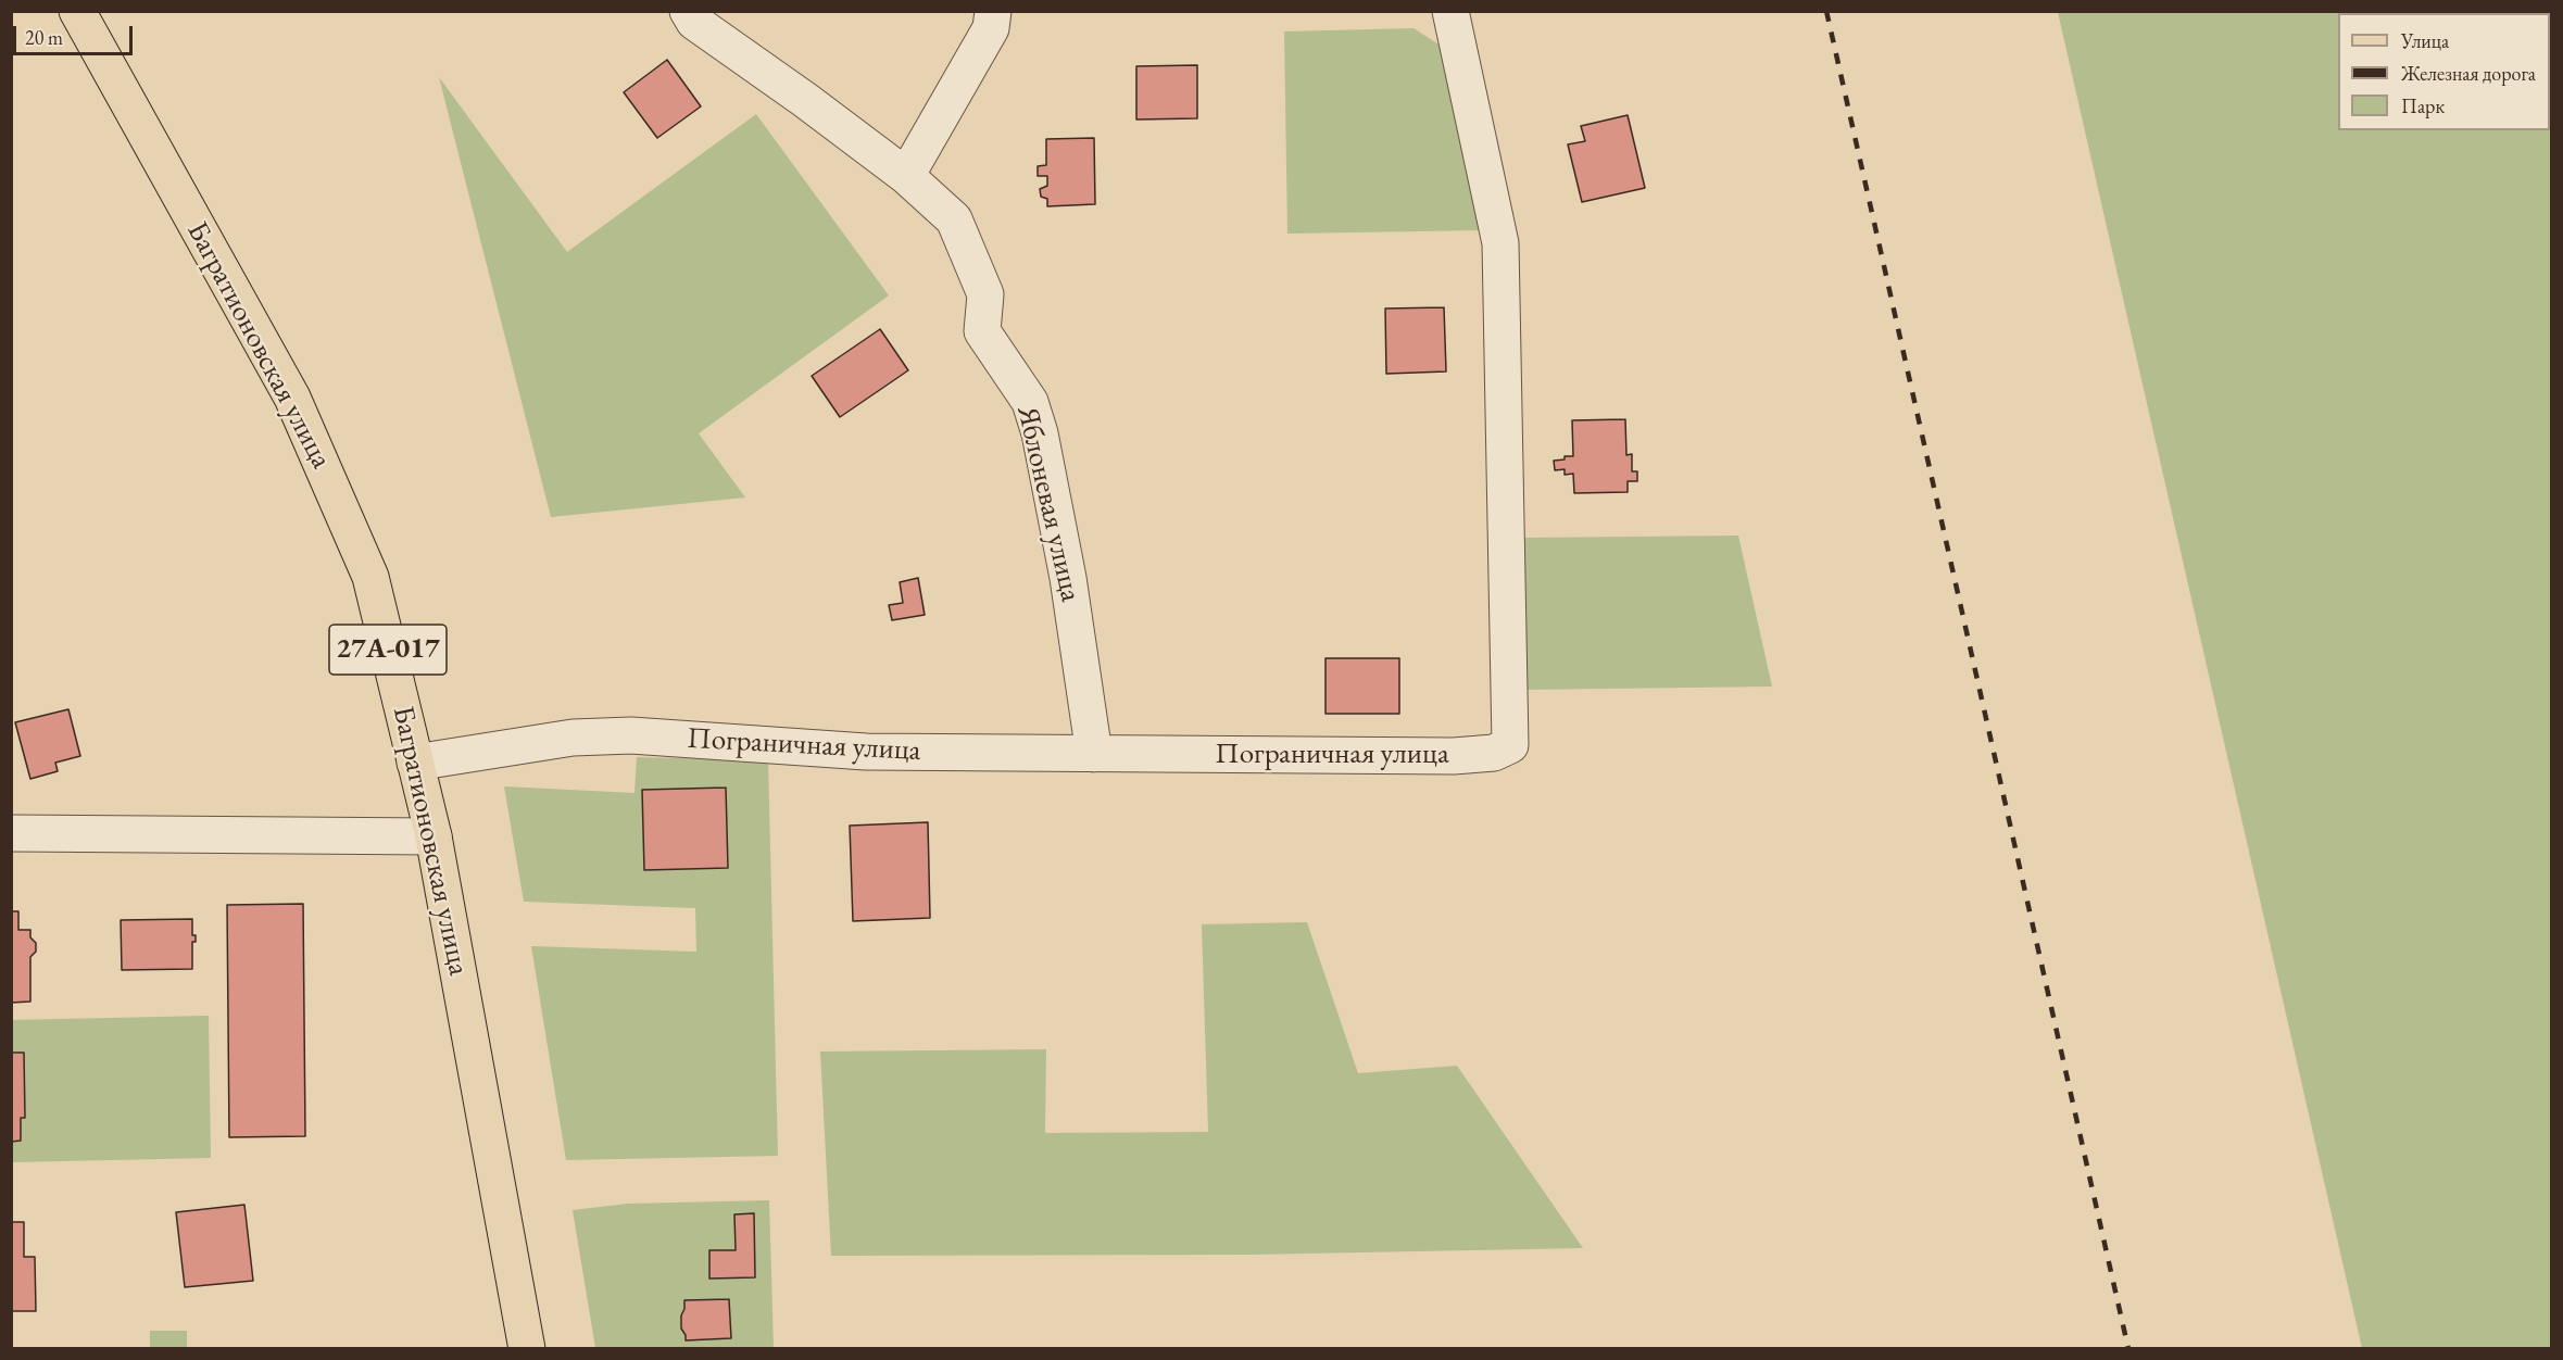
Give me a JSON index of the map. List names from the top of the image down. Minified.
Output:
{"streets":{"main road":["Багратионовская улица","27А-017"],"street":["Яблоневая улица","Пограничная улица"]},"crossings":[["Багратионовская улица","Пограничная улица"],["Яблоневая улица","Пограничная улица"]],"legend":["Улица","Железная дорога","Парк"],"scale_bar":"20 m"}
